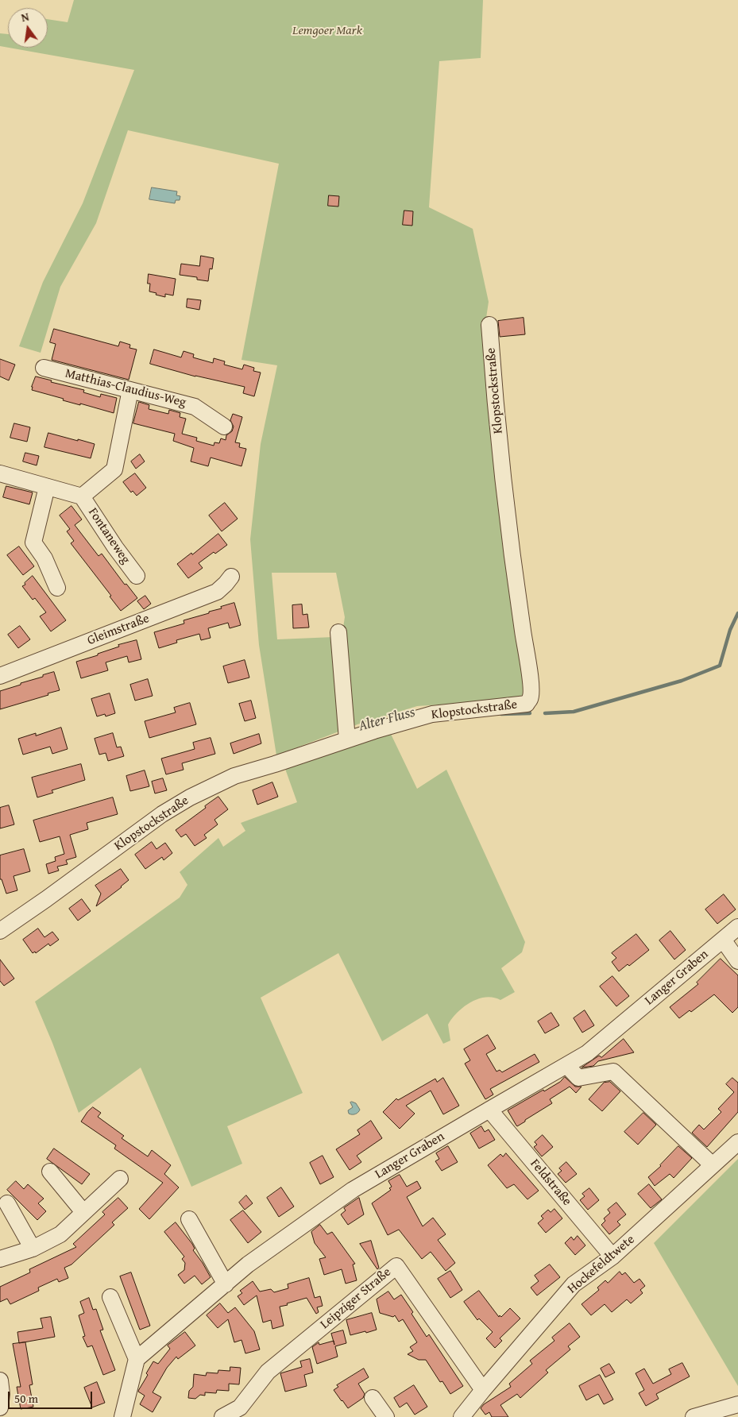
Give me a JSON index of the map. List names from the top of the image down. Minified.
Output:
{"streets":{"street":["Matthias-Claudius-Weg","Klopstockstraße","Fontaneweg","Gleimstraße","Langer Graben","Feldstraße","Hockefeldtwete","Leipziger Straße"]},"crossings":[["Matthias-Claudius-Weg","Fontaneweg"],["Langer Graben","Feldstraße"],["Feldstraße","Hockefeldtwete"],["Hockefeldtwete","Leipziger Straße"]],"water":["Alter Fluss"],"parks":["Lemgoer Mark"],"scale_bar":"50 m","north":"top"}
